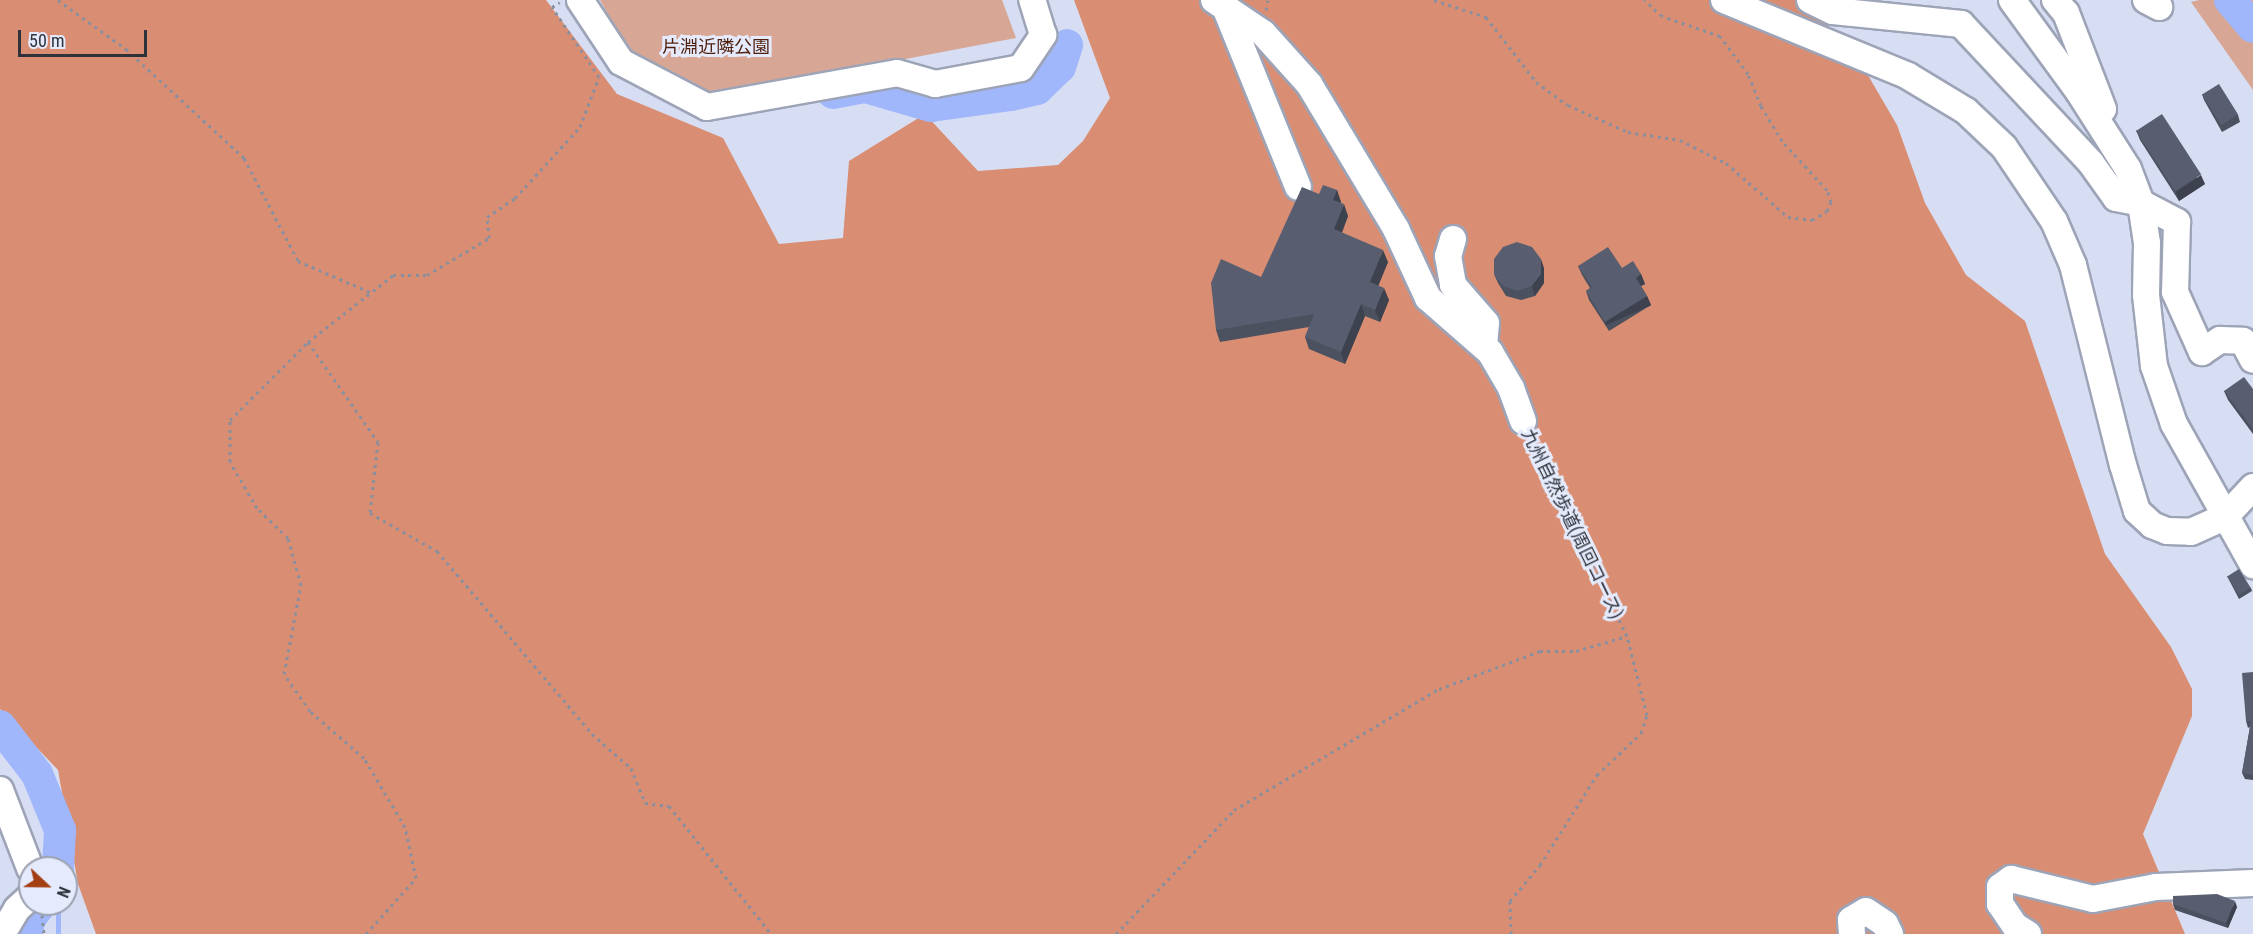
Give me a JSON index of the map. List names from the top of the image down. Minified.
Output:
{"streets":{"street":["九州自然歩道(周回コース)"]},"parks":["片淵近隣公園"],"scale_bar":"50 m","north":"right"}
